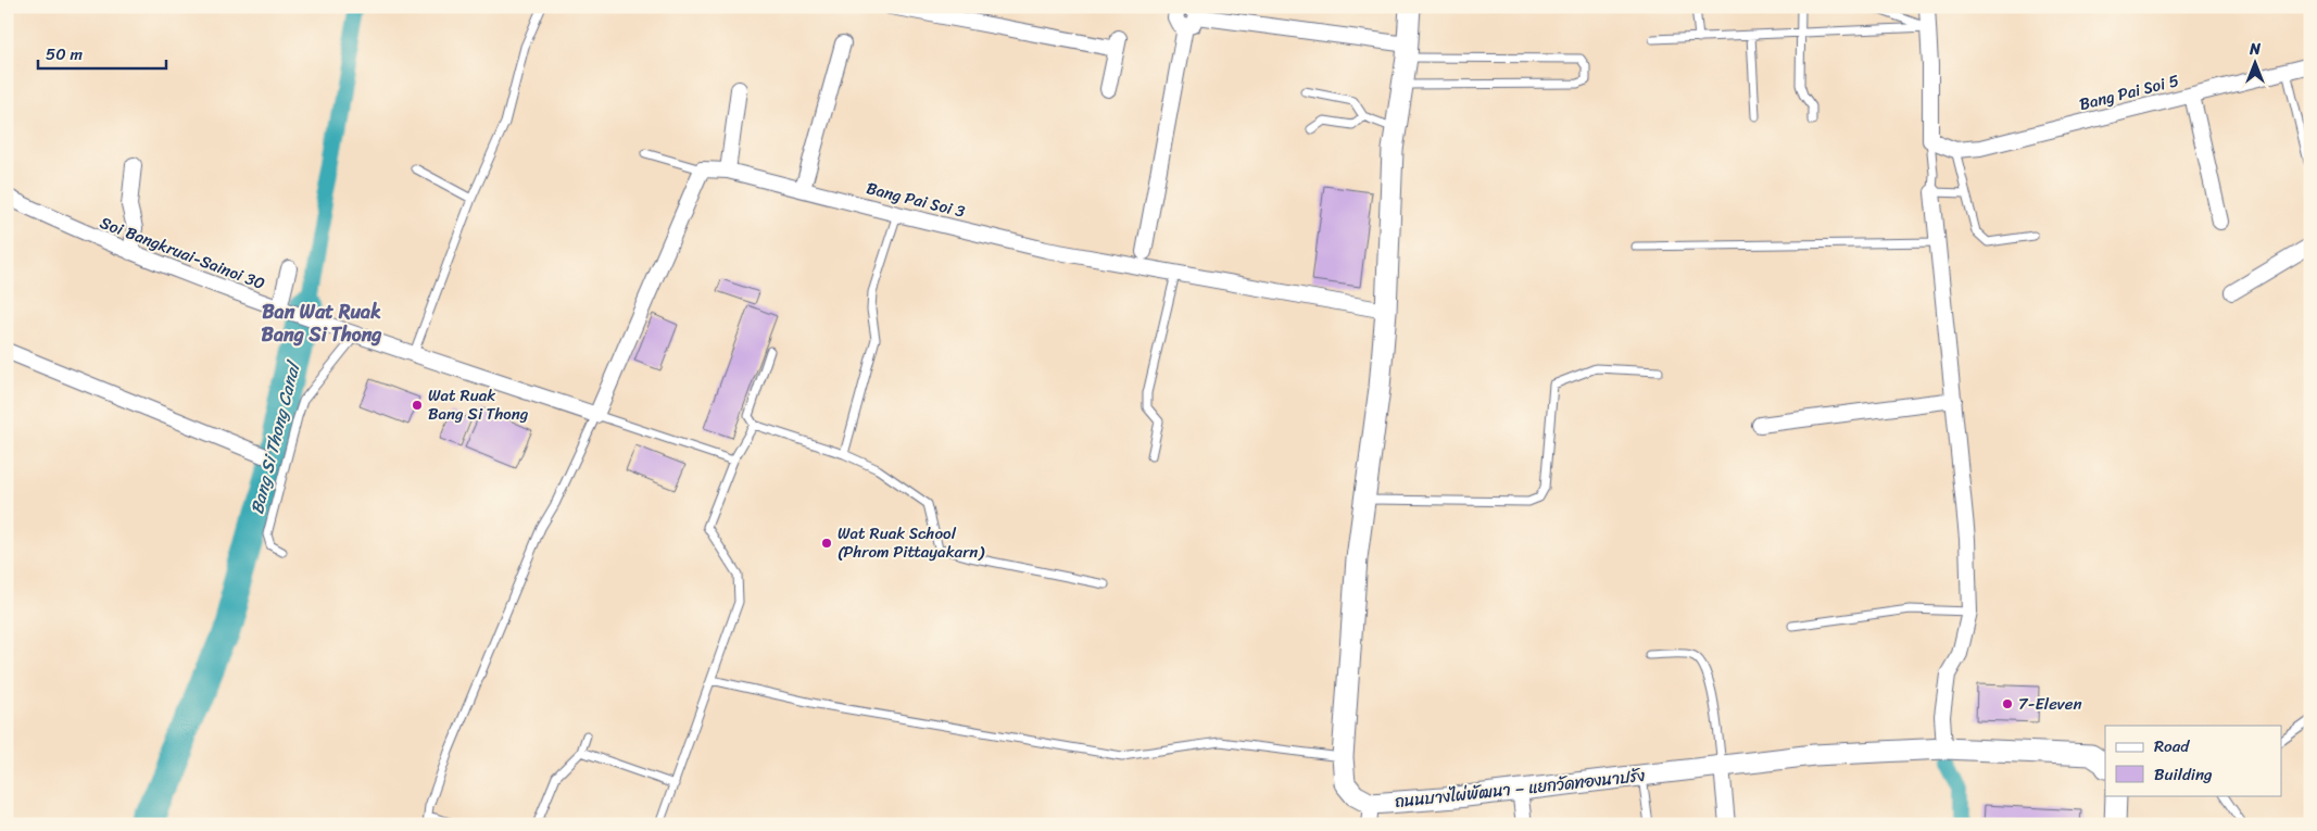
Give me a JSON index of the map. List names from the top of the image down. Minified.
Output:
{"streets":{"street":["Bang Pai Soi 5","Bang Pai Soi 3","Soi Bangkruai-Sainoi 30","ถนนบางไผ่พัฒนา – แยกวัดทองนาปรัง"]},"crossings":[["Bang Pai Soi 3","ถนนบางไผ่พัฒนา – แยกวัดทองนาปรัง"]],"districts":["Ban Wat Ruak Bang Si Thong"],"water":["Bang Si Thong Canal"],"places":["Wat Ruak Bang Si Thong","Wat Ruak School (Phrom Pittayakarn)","7-Eleven"],"legend":["Road","Building"],"scale_bar":"50 m","north":"top"}
